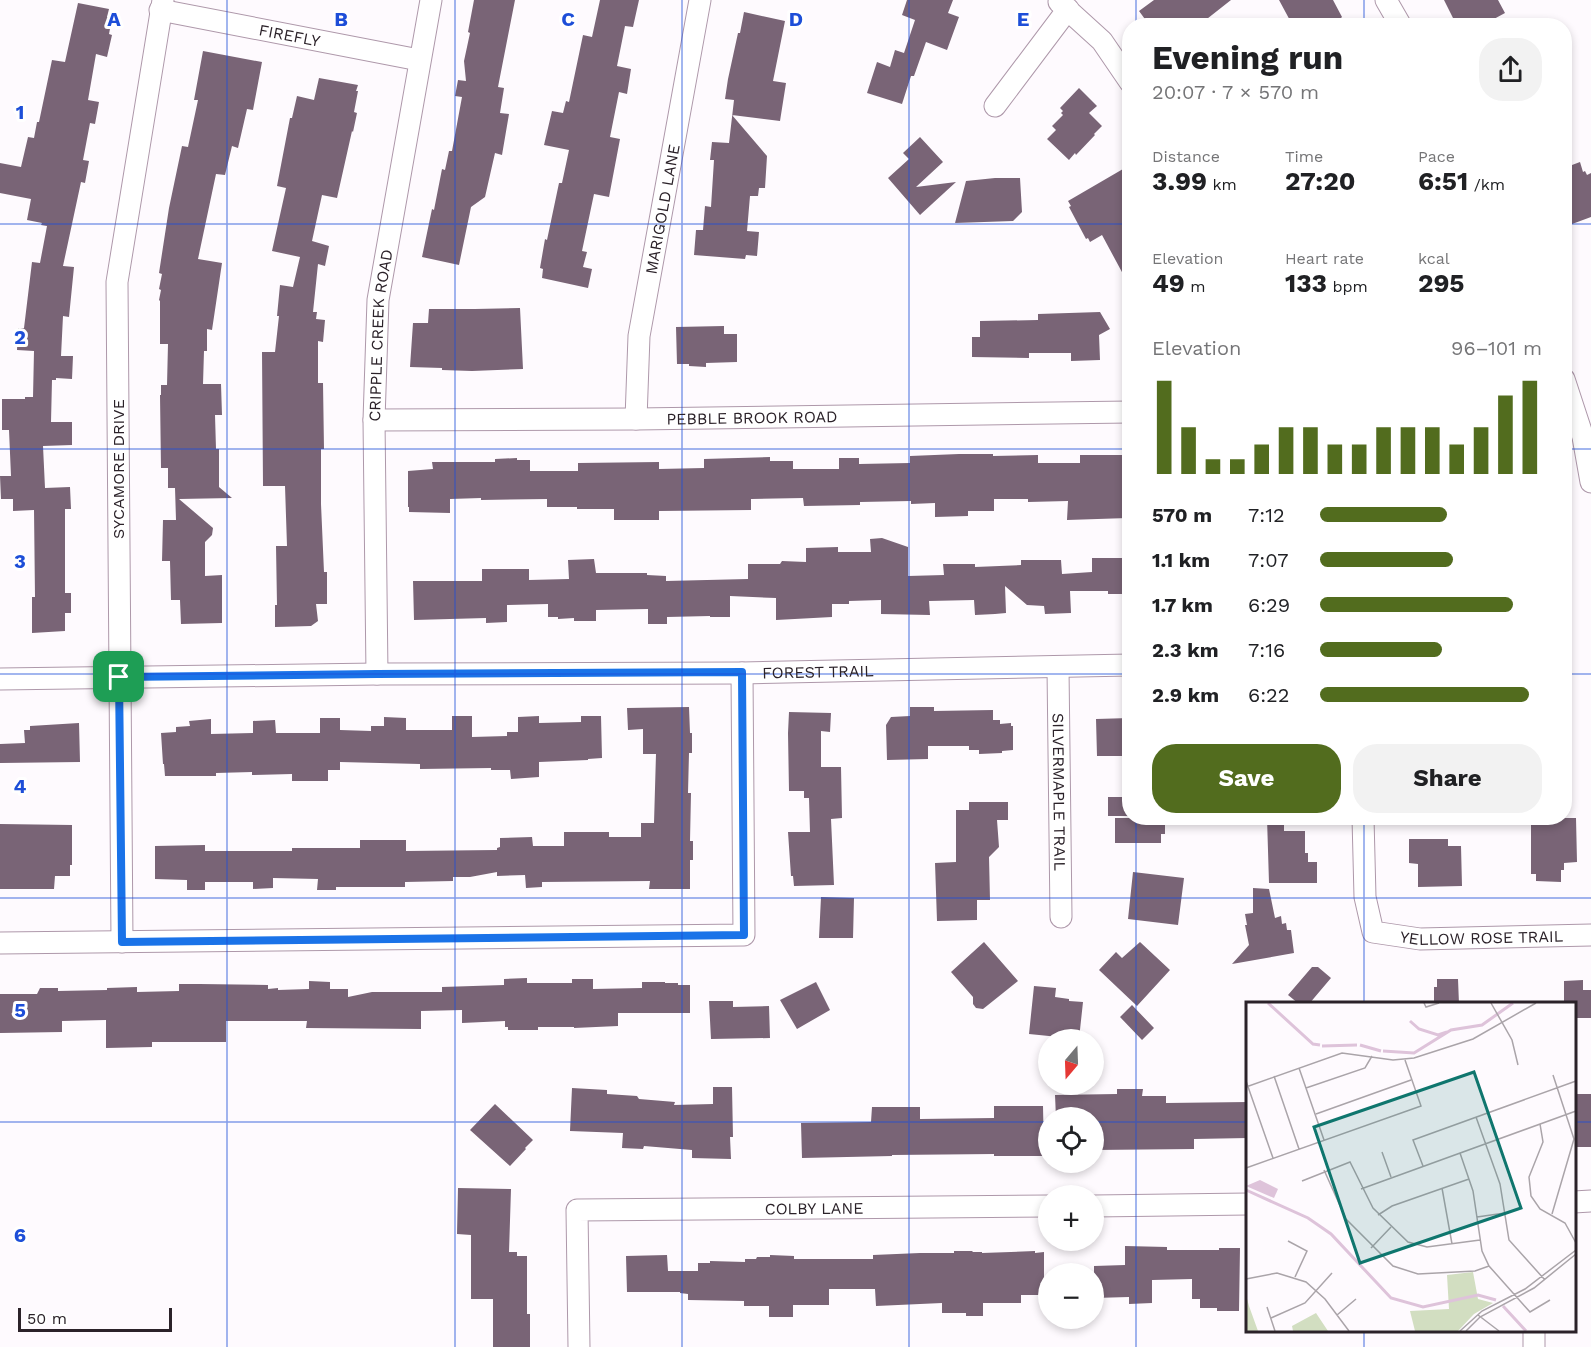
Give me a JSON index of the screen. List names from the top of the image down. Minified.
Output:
{"streets":{"street":["FIREFLY","MARIGOLD LANE","CRIPPLE CREEK ROAD","PEBBLE BROOK ROAD","SYCAMORE DRIVE","FOREST TRAIL","SILVERMAPLE TRAIL","YELLOW ROSE TRAIL","COLBY LANE"]},"crossings":[["FIREFLY","CRIPPLE CREEK ROAD"],["FIREFLY","SYCAMORE DRIVE"],["MARIGOLD LANE","PEBBLE BROOK ROAD"],["CRIPPLE CREEK ROAD","PEBBLE BROOK ROAD"],["CRIPPLE CREEK ROAD","FOREST TRAIL"],["SYCAMORE DRIVE","FOREST TRAIL"],["FOREST TRAIL","SILVERMAPLE TRAIL"]],"scale_bar":"50 m","north":"bottom","page":{"heading":["Evening run","20:07 · 7 × 570 m"],"stats":[["Distance","3.99 km"],["Time","27:20"],["Pace","6:51 /km"],["Elevation","49 m"],["Heart rate","133 bpm"],["kcal","295"]],"chart":["Elevation","96–101 m"],"list":[{"name":"570 m","note":"7:12"},{"name":"1.1 km","note":"7:07"},{"name":"1.7 km","note":"6:29"},{"name":"2.3 km","note":"7:16"},{"name":"2.9 km","note":"6:22"}],"buttons":["Save","Share"],"map_buttons":["+","−"],"scale":"50 m"},"grid":{"columns":["A","B","C","D","E"],"rows":["1","2","3","4","5","6"]}}
